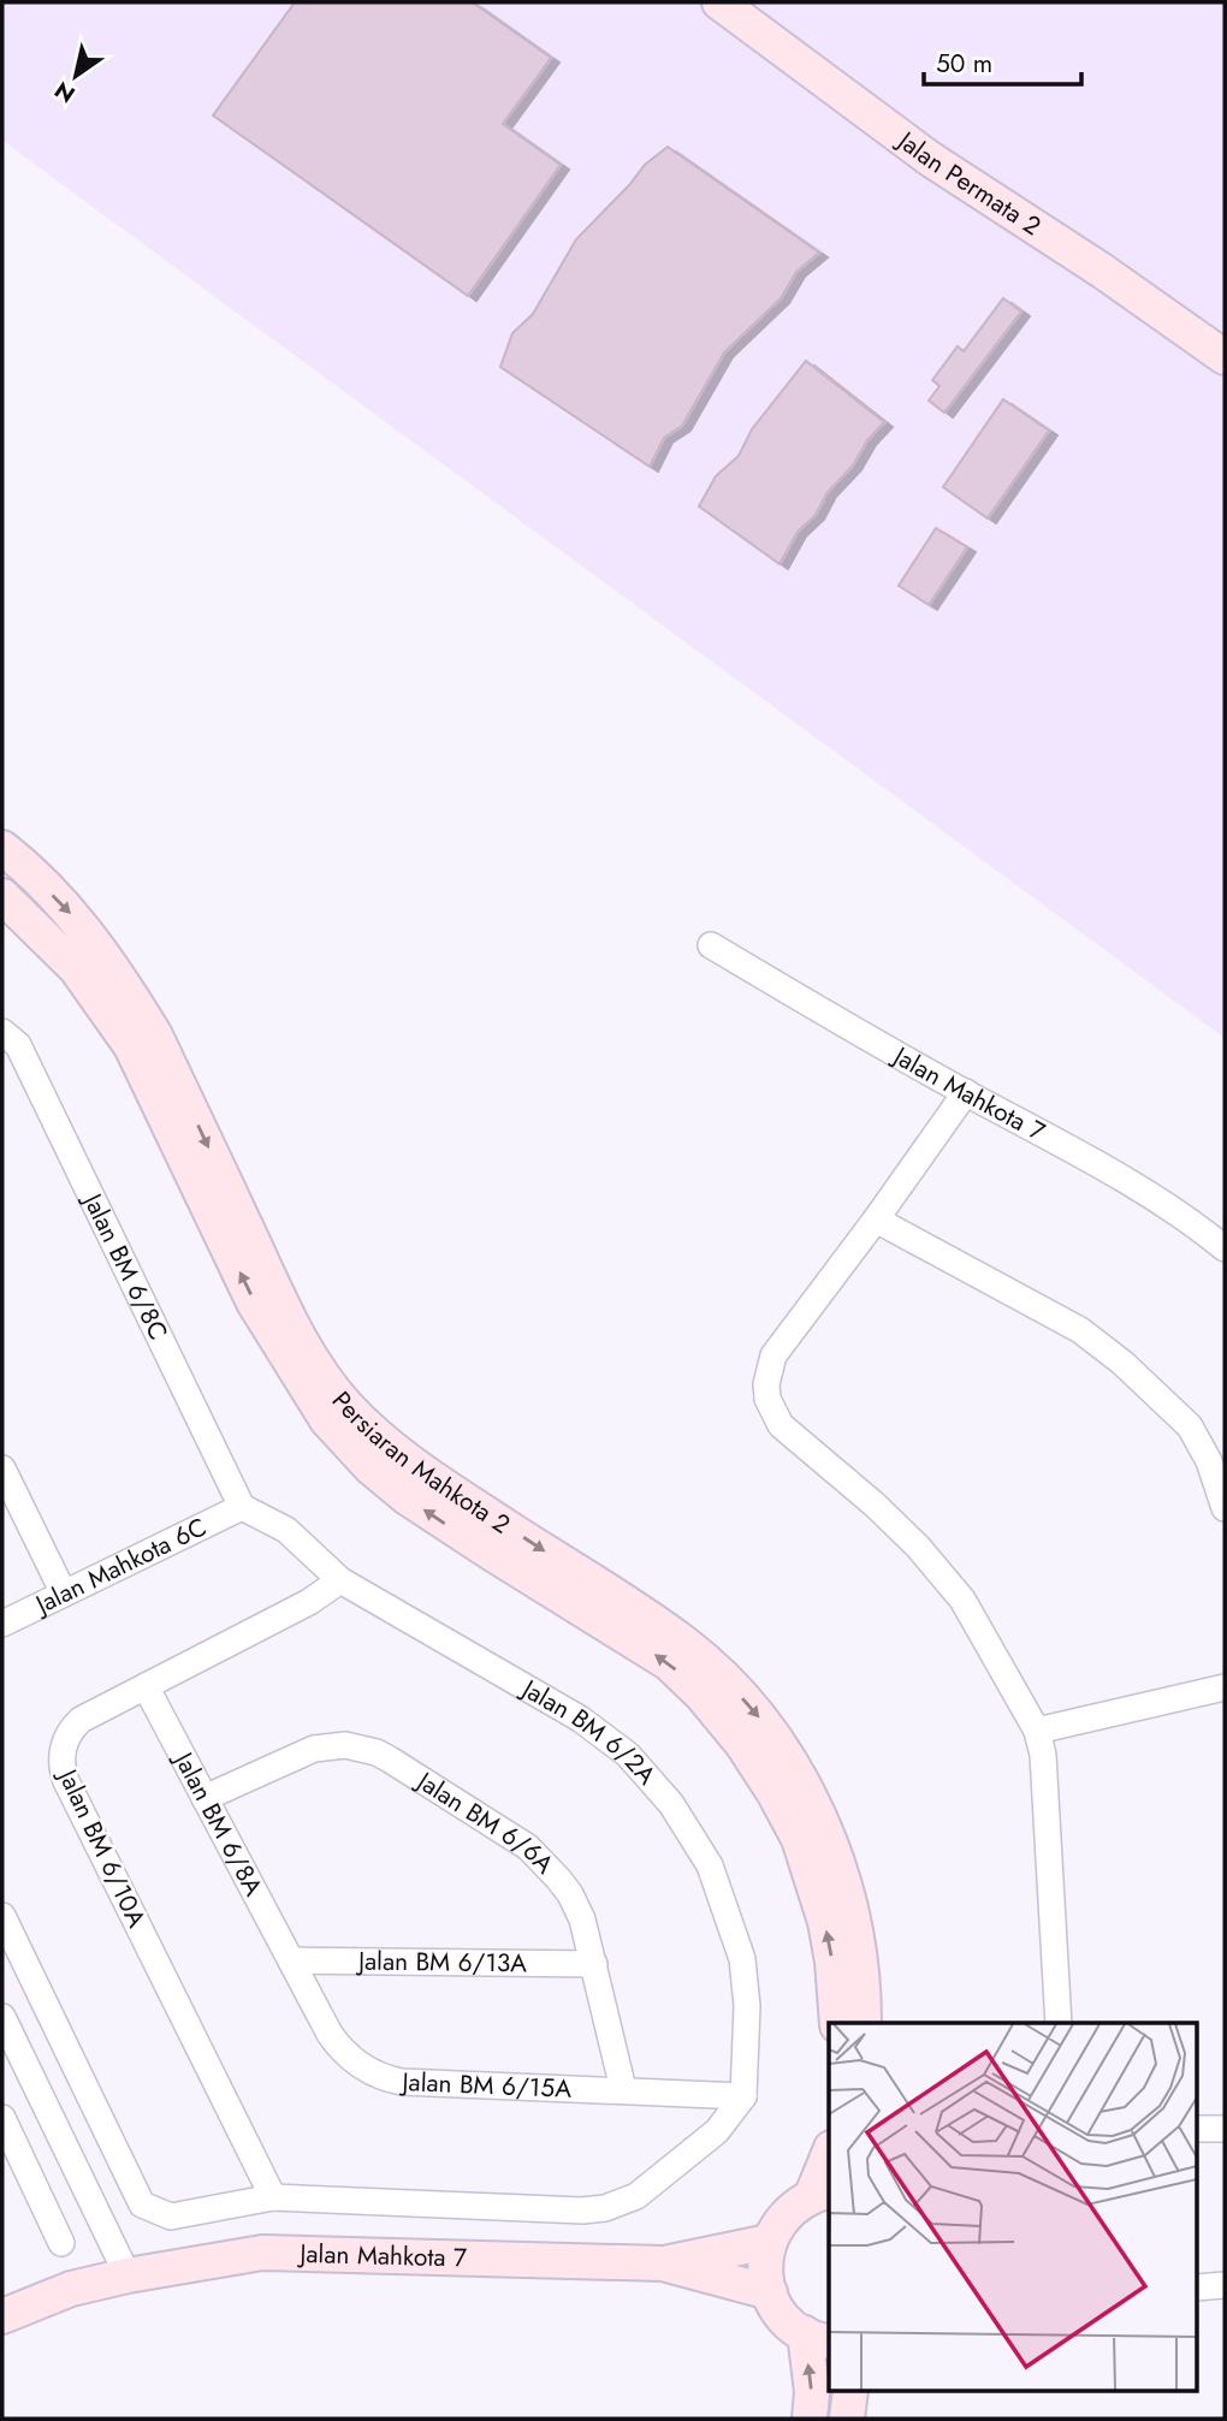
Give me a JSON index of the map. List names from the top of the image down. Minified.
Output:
{"streets":{"main road":["Jalan Permata 2","Jalan Mahkota 7","Persiaran Mahkota 2"],"street":["Jalan BM 6/8C","Jalan Mahkota 6C","Jalan BM 6/2A","Jalan BM 6/8A","Jalan BM 6/6A","Jalan BM 6/10A","Jalan BM 6/13A","Jalan BM 6/15A"]},"crossings":[["Jalan BM 6/8C","Jalan Mahkota 6C"],["Jalan BM 6/8C","Jalan BM 6/2A"],["Jalan Mahkota 6C","Jalan BM 6/2A"],["Jalan BM 6/2A","Jalan BM 6/10A"],["Jalan BM 6/2A","Jalan BM 6/15A"],["Jalan BM 6/8A","Jalan BM 6/6A"],["Jalan BM 6/8A","Jalan BM 6/10A"],["Jalan BM 6/8A","Jalan BM 6/13A"],["Jalan BM 6/8A","Jalan BM 6/15A"],["Jalan BM 6/6A","Jalan BM 6/13A"],["Jalan BM 6/6A","Jalan BM 6/15A"],["Jalan BM 6/13A","Jalan BM 6/15A"]],"scale_bar":"50 m","north":"bottom left"}
